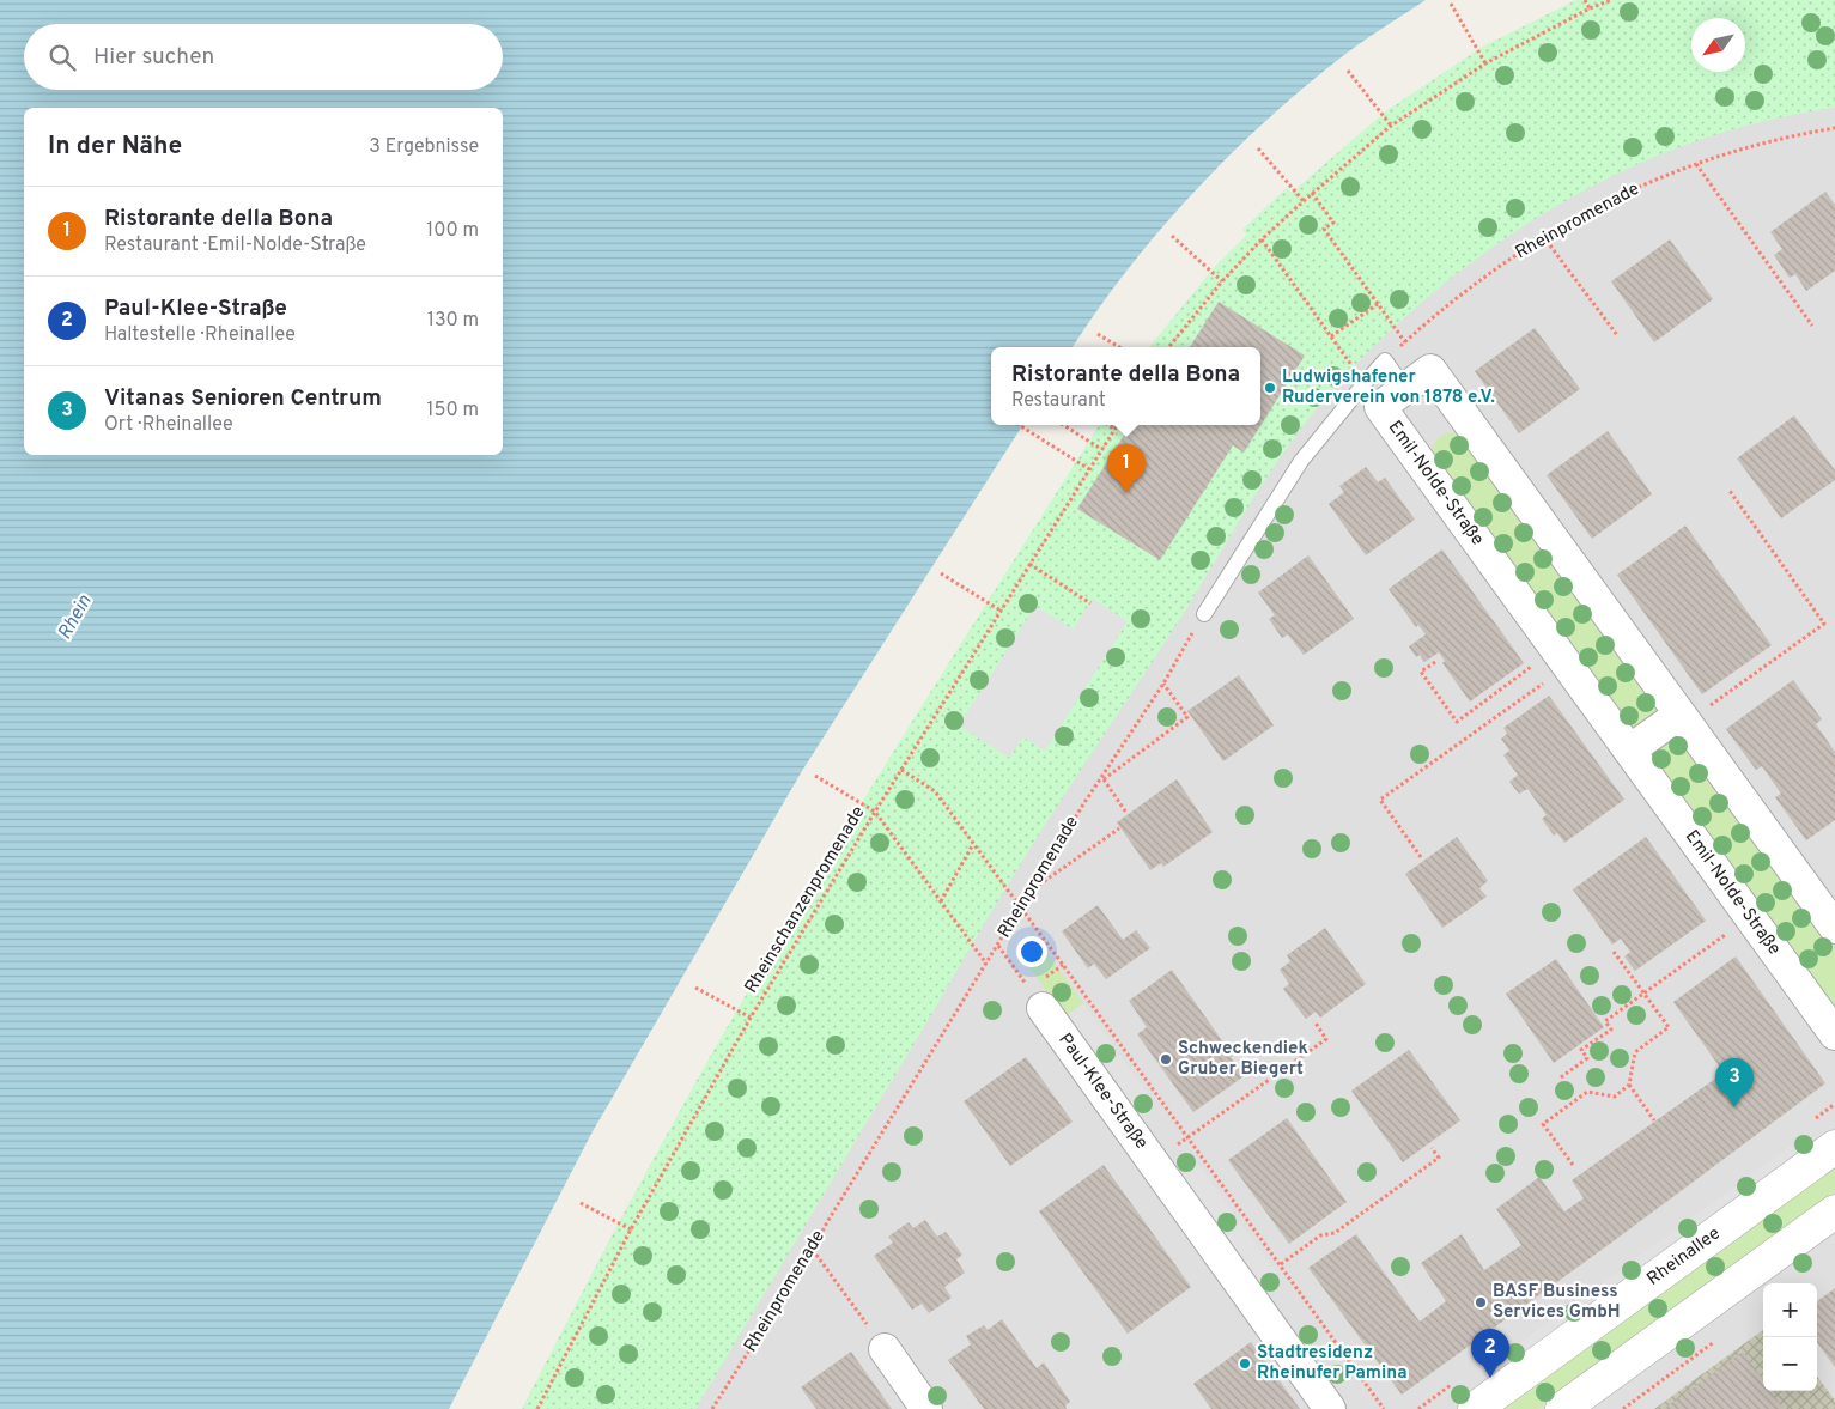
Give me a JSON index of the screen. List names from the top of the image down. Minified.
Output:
{"streets":{"street":["Emil-Nolde-Straße","Paul-Klee-Straße","Rheinallee"],"path":["Rheinpromenade","Rheinschanzenpromenade"]},"water":["Rhein"],"places":["Ludwigshafener Ruderverein von 1878 e.V.","Schweckendiek Gruber Biegert","BASF Business Services GmbH","Stadtresidenz Rheinufer Pamina"],"north":"bottom left","page":{"search":"Hier suchen","heading":["In der Nähe","3 Ergebnisse"],"list":[{"mark":"1","name":"Ristorante della Bona","note":"Restaurant · Emil-Nolde-Straße","value":"100 m"},{"mark":"2","name":"Paul-Klee-Straße","note":"Haltestelle · Rheinallee","value":"130 m"},{"mark":"3","name":"Vitanas Senioren Centrum","note":"Ort · Rheinallee","value":"150 m"}],"popup":["Ristorante della Bona","Restaurant"],"pins":["1","3","2"],"map_buttons":["+","−"]}}
